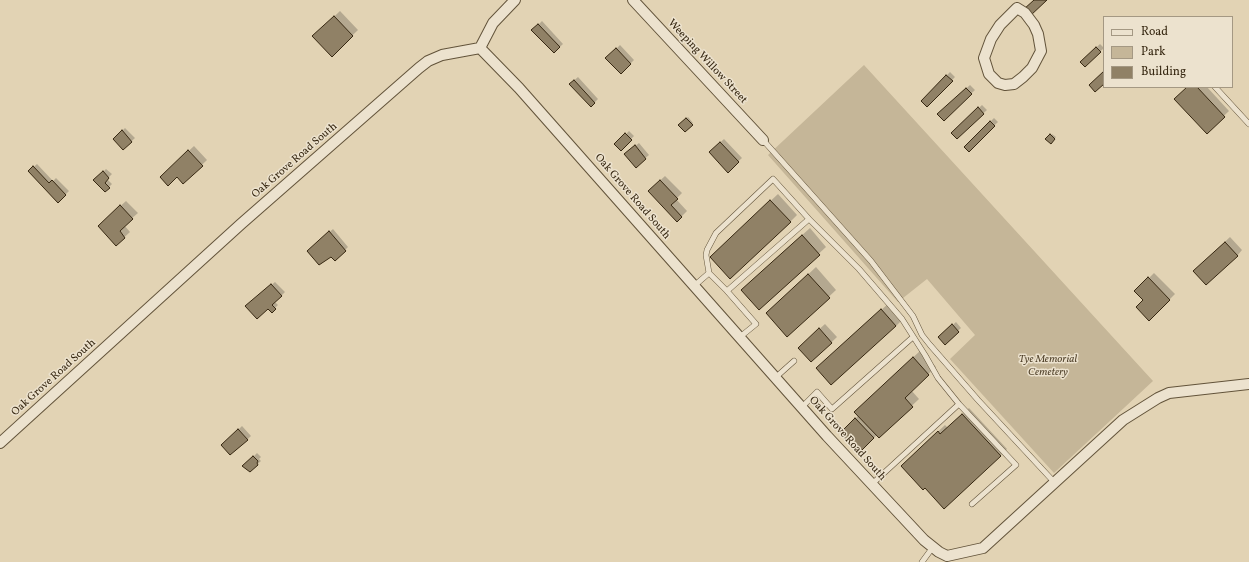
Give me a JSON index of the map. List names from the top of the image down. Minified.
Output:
{"streets":{"street":["Weeping Willow Street","Oak Grove Road South"]},"parks":["Tye Memorial Cemetery"],"legend":["Road","Park","Building"]}
